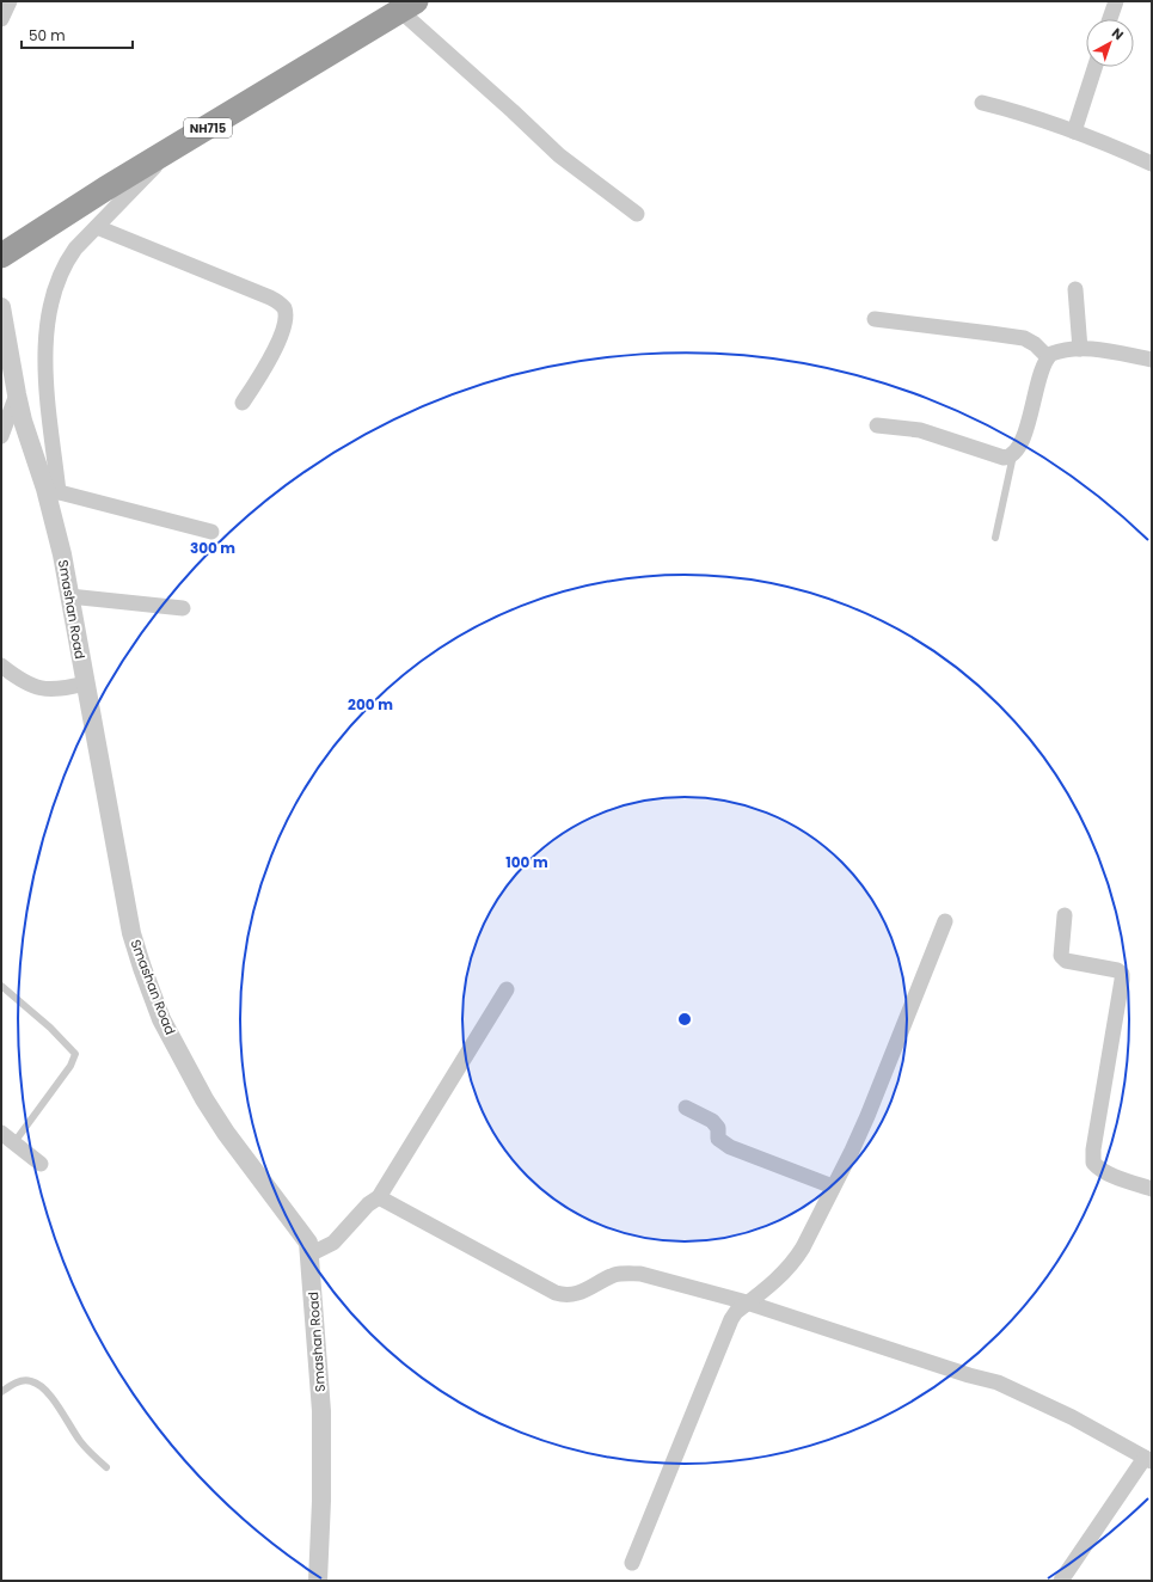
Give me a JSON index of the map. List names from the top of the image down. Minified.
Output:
{"streets":{"highway":["NH715"],"street":["Smashan Road"]},"scale_bar":"50 m","north":"top right","rings":["300 m","200 m","100 m"]}
